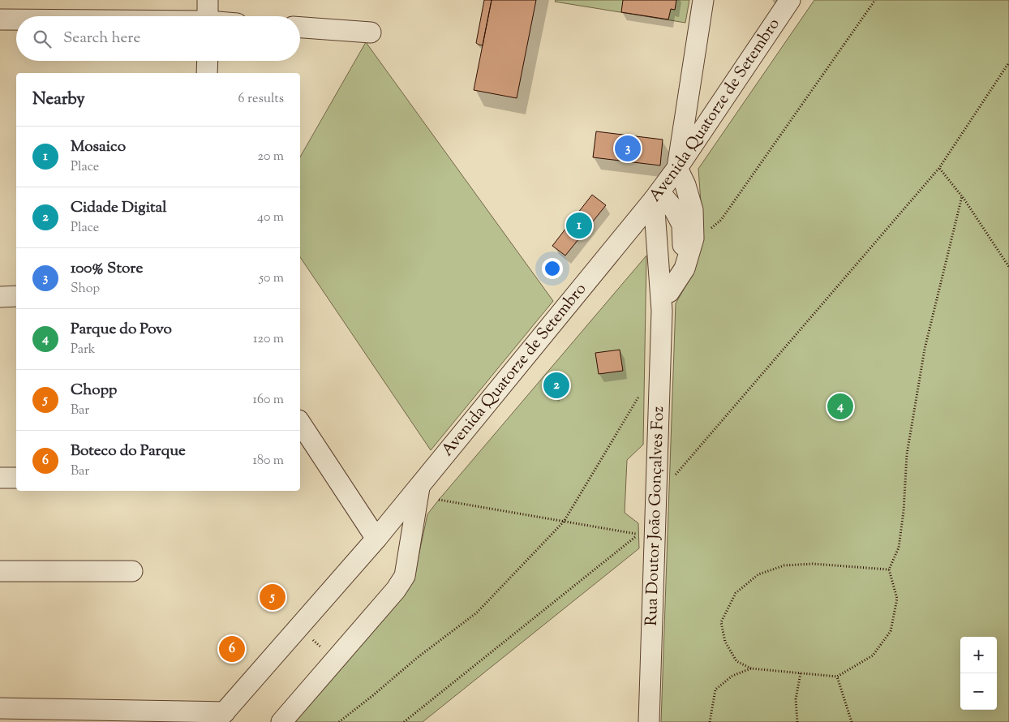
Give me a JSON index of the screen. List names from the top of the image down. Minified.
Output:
{"streets":{"street":["Avenida Quatorze de Setembro","Rua Doutor João Gonçalves Foz"]},"crossings":[["Avenida Quatorze de Setembro","Rua Doutor João Gonçalves Foz"]],"page":{"search":"Search here","heading":["Nearby","6 results"],"list":[{"mark":"1","name":"Mosaico","note":"Place","value":"20 m"},{"mark":"2","name":"Cidade Digital","note":"Place","value":"40 m"},{"mark":"3","name":"100% Store","note":"Shop","value":"50 m"},{"mark":"4","name":"Parque do Povo","note":"Park","value":"120 m"},{"mark":"5","name":"Chopp","note":"Bar","value":"160 m"},{"mark":"6","name":"Boteco do Parque","note":"Bar","value":"180 m"}],"pins":["3","1","2","4","5","6"],"map_buttons":["+","−"]}}
